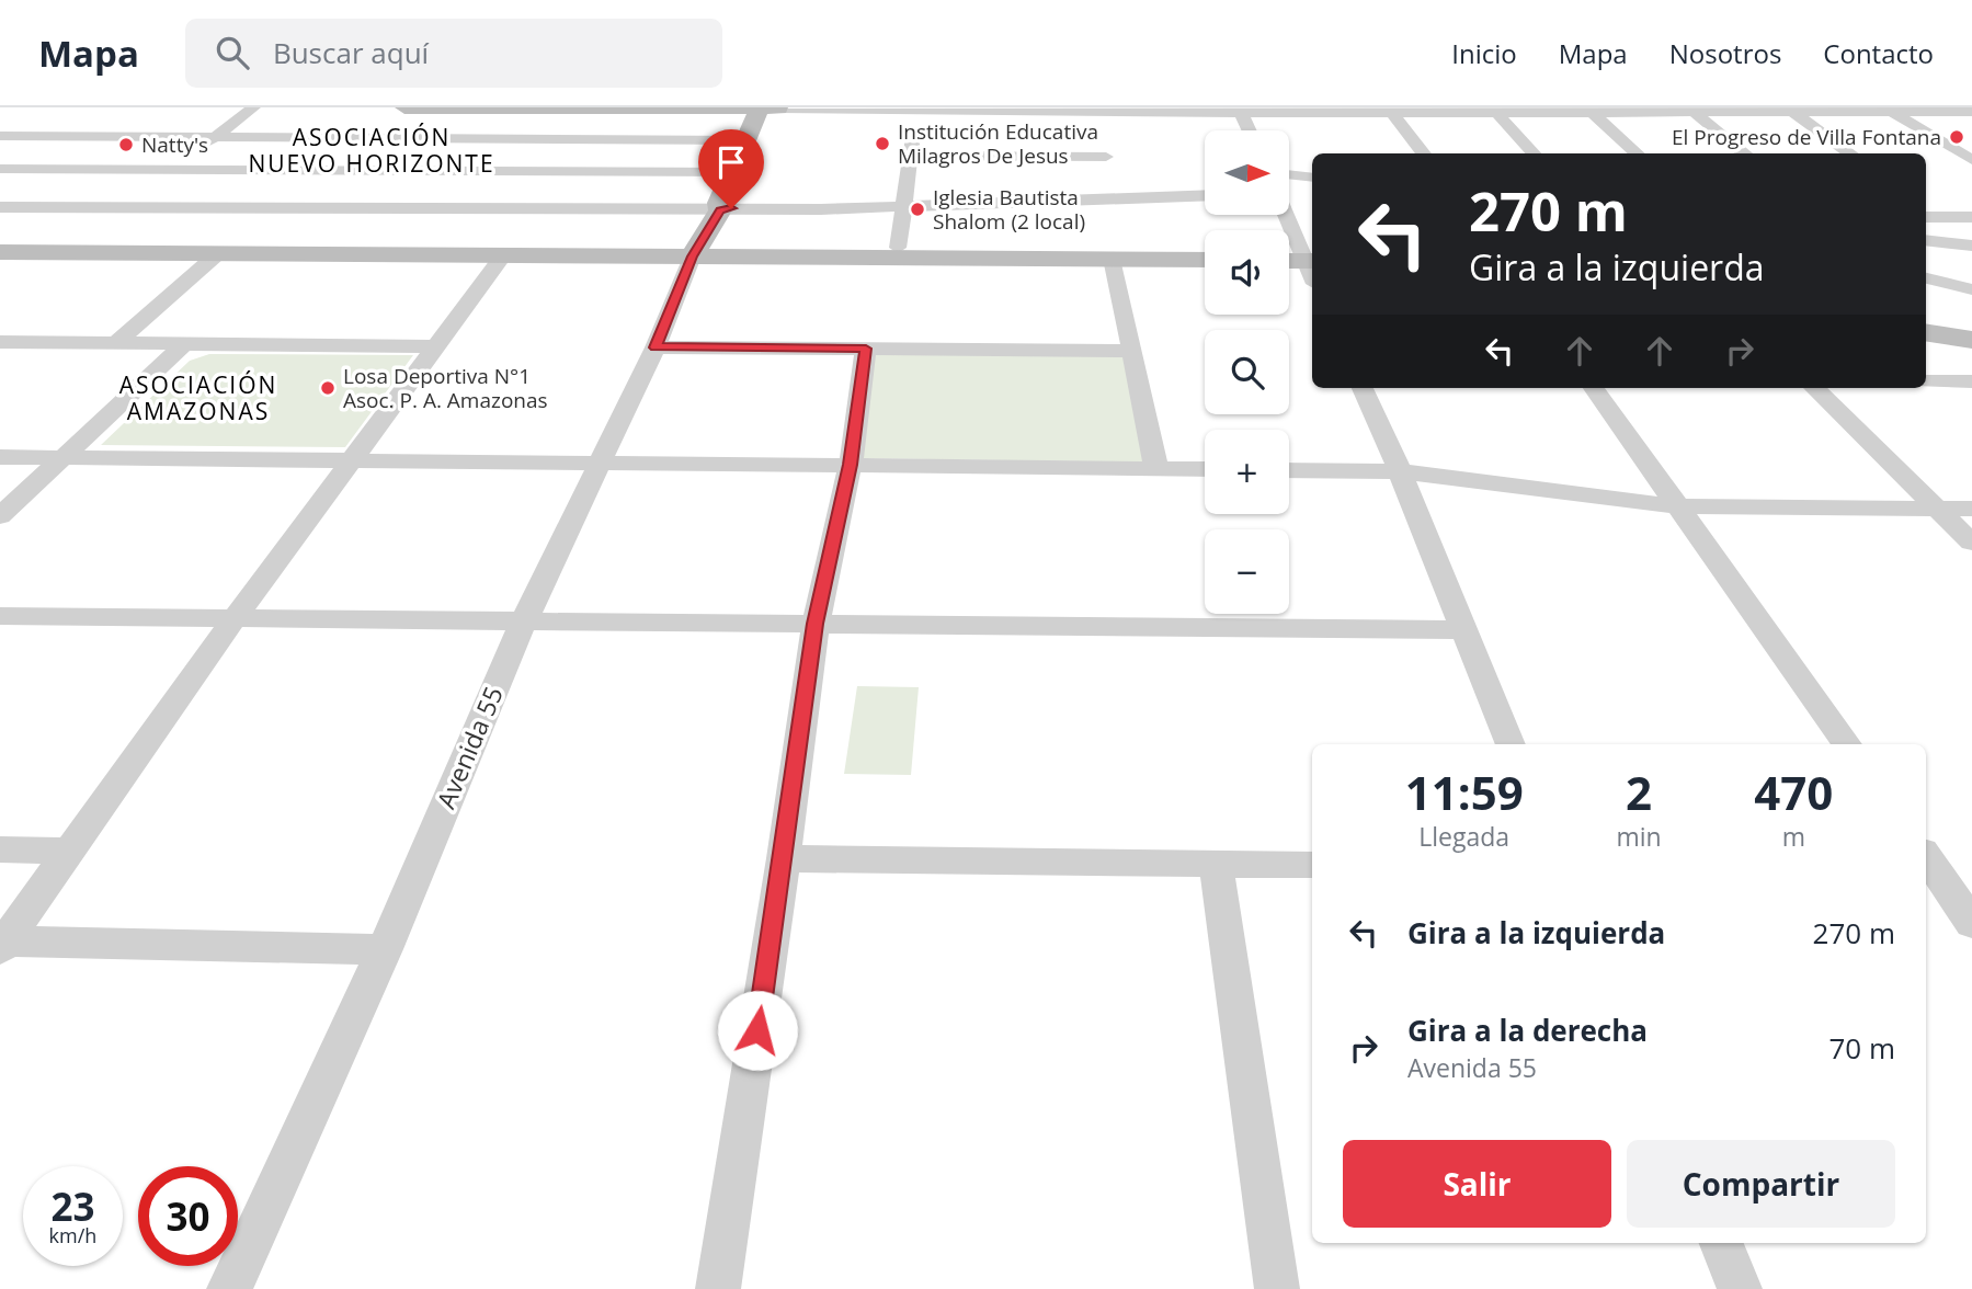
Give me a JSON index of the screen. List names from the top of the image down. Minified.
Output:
{"streets":{"street":["Avenida 55"]},"districts":["ASOCIACIÓN NUEVO HORIZONTE","ASOCIACIÓN AMAZONAS"],"places":["El Progreso de Villa Fontana","Institución Educativa Milagros De Jesus","Natty's","Iglesia Bautista Shalom (2 local)","Losa Deportiva N°1 Asoc. P. A. Amazonas"],"north":"right","page":{"header":"Mapa","search":"Buscar aquí","nav":["Inicio","Mapa","Nosotros","Contacto"],"map_buttons":["+","−"],"turn":["270 m","Gira a la izquierda"],"eta":["11:59","Llegada","2","min","470","m"],"list":[{"name":"Gira a la izquierda","value":"270 m"},{"name":"Gira a la derecha","note":"Avenida 55","value":"70 m"}],"buttons":["Salir","Compartir"],"speed":"23 km/h","limit":"30"}}
